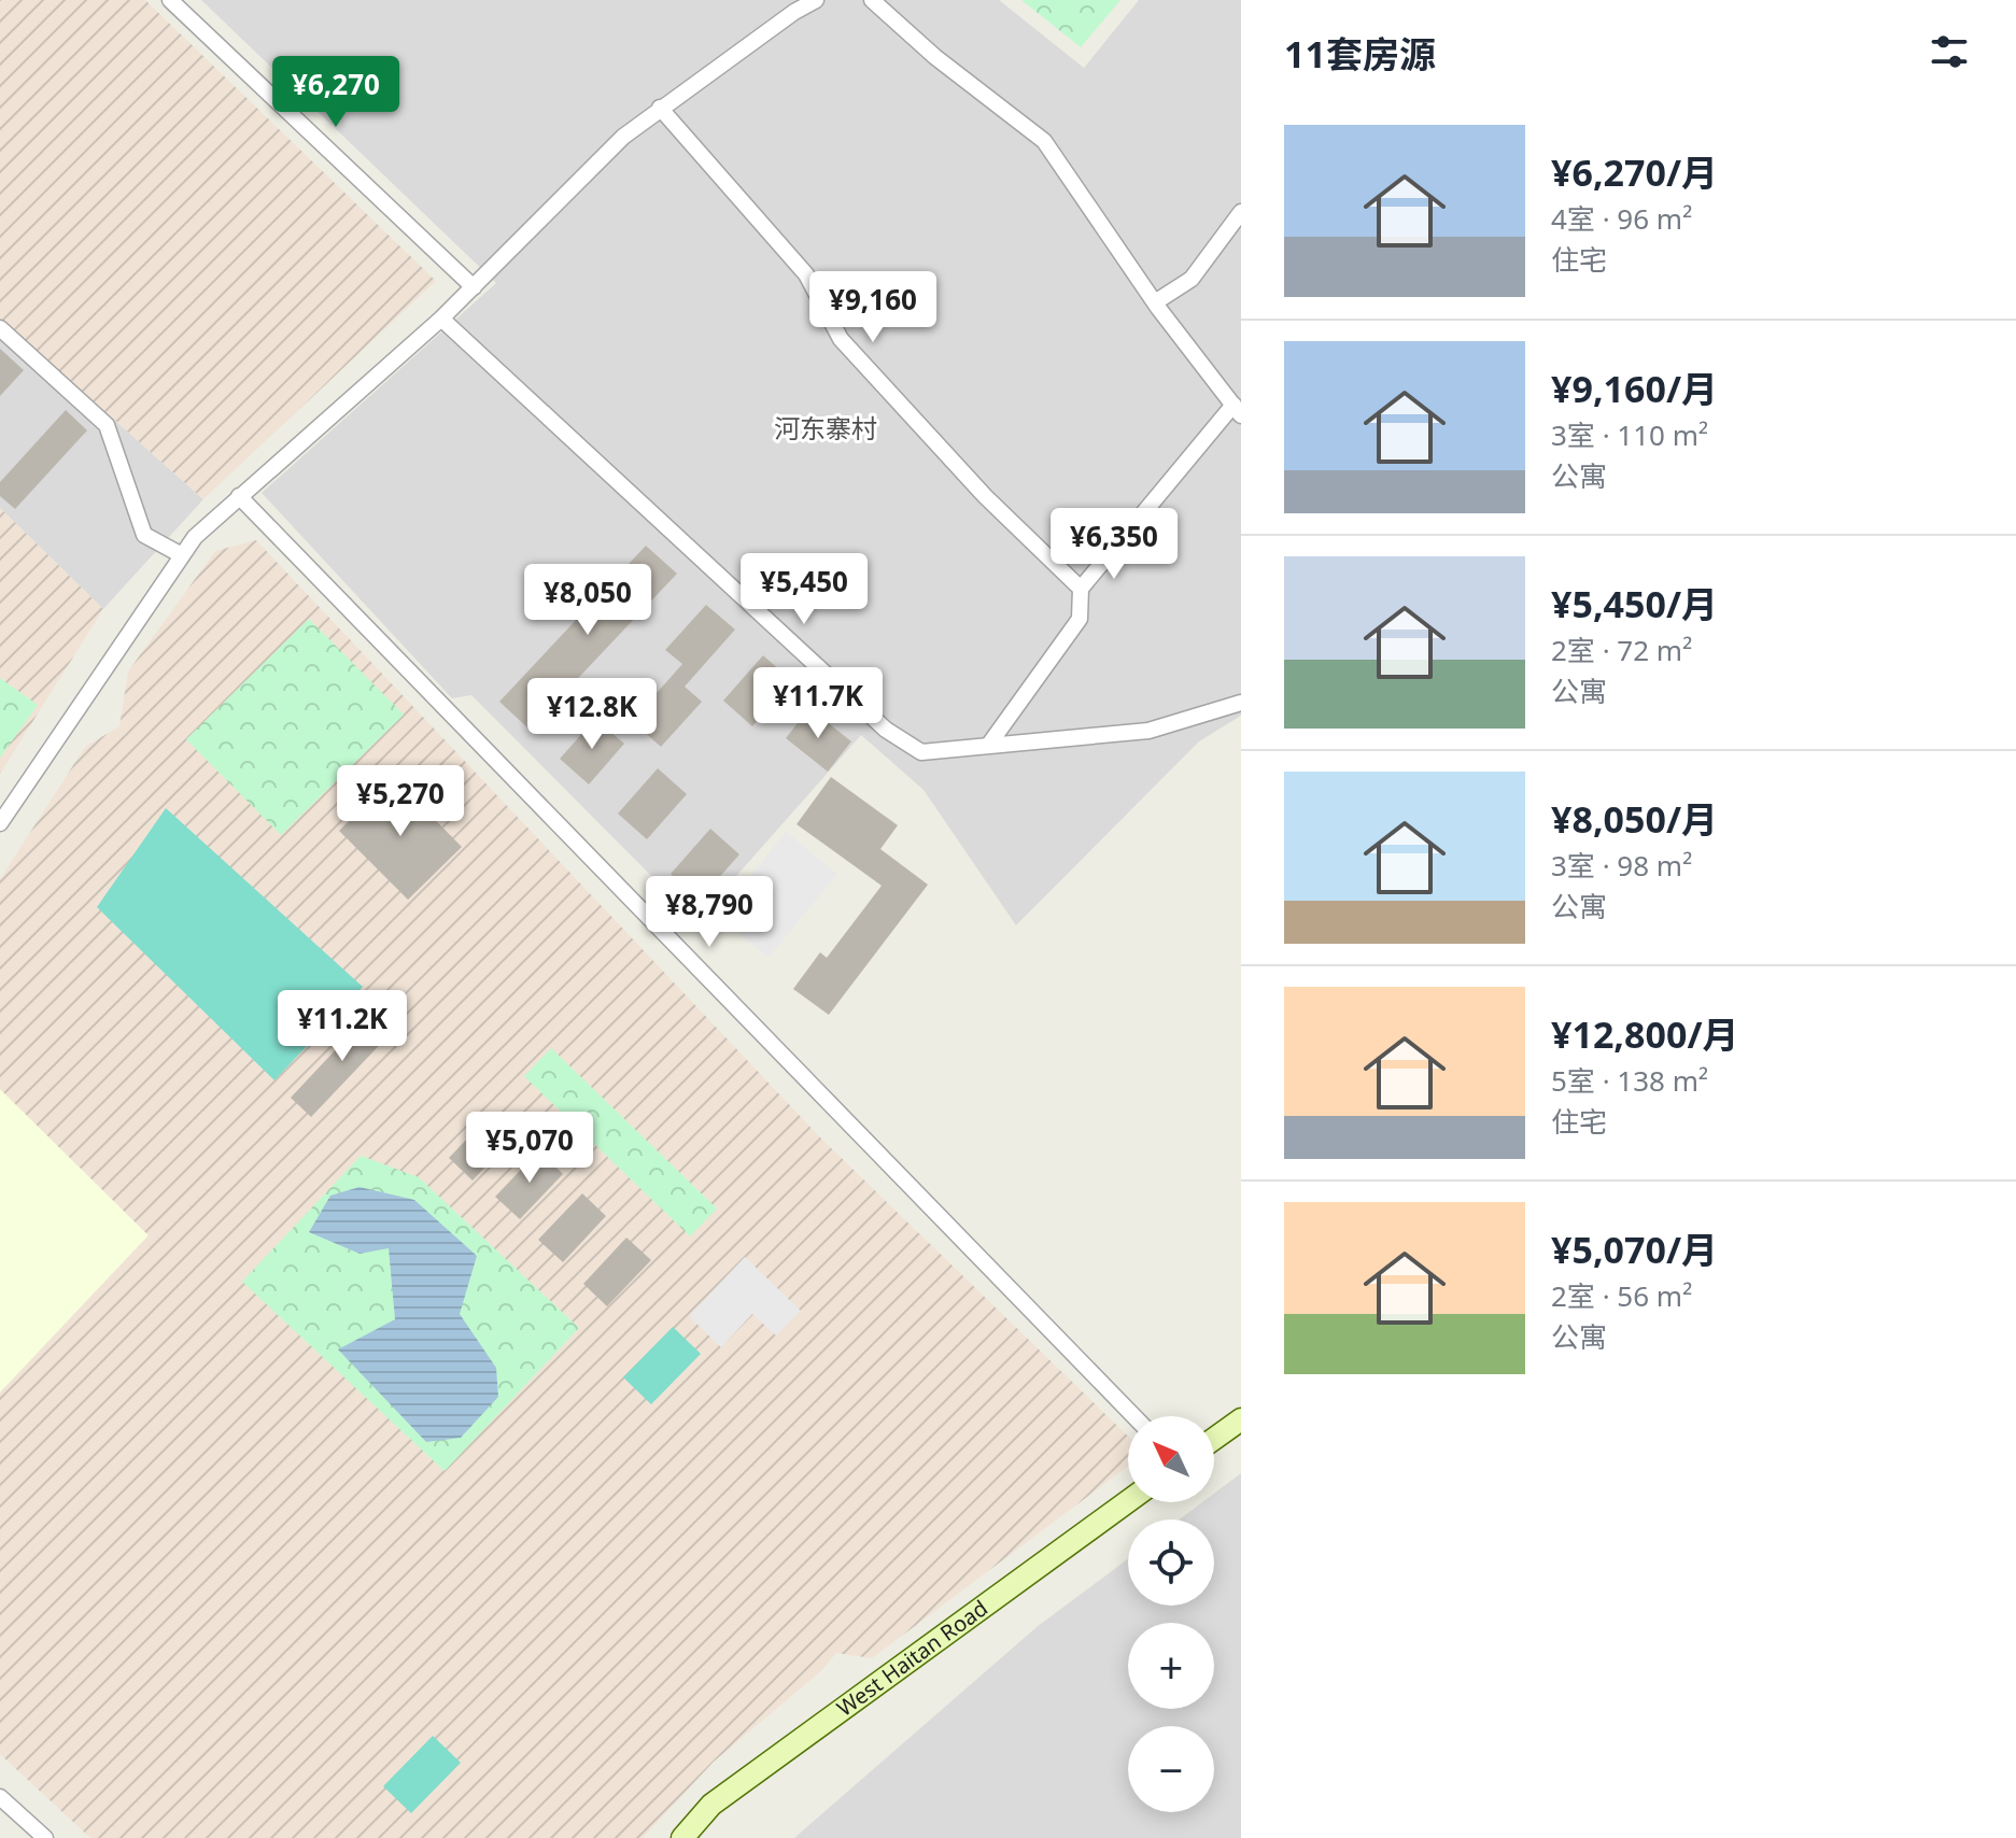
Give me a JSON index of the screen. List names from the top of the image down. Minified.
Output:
{"streets":{"main road":["West Haitan Road"]},"districts":["河东寨村"],"north":"top left","page":{"heading":"11套房源","price":["¥6,270","¥9,160","¥6,350","¥5,450","¥8,050","¥11.7K","¥12.8K","¥5,270","¥8,790","¥11.2K","¥5,070"],"list":[{"name":"¥6,270/月","note":"4室 · 96 m² · 住宅"},{"name":"¥9,160/月","note":"3室 · 110 m² · 公寓"},{"name":"¥5,450/月","note":"2室 · 72 m² · 公寓"},{"name":"¥8,050/月","note":"3室 · 98 m² · 公寓"},{"name":"¥12,800/月","note":"5室 · 138 m² · 住宅"},{"name":"¥5,070/月","note":"2室 · 56 m² · 公寓"}],"map_buttons":["+","−"]}}
